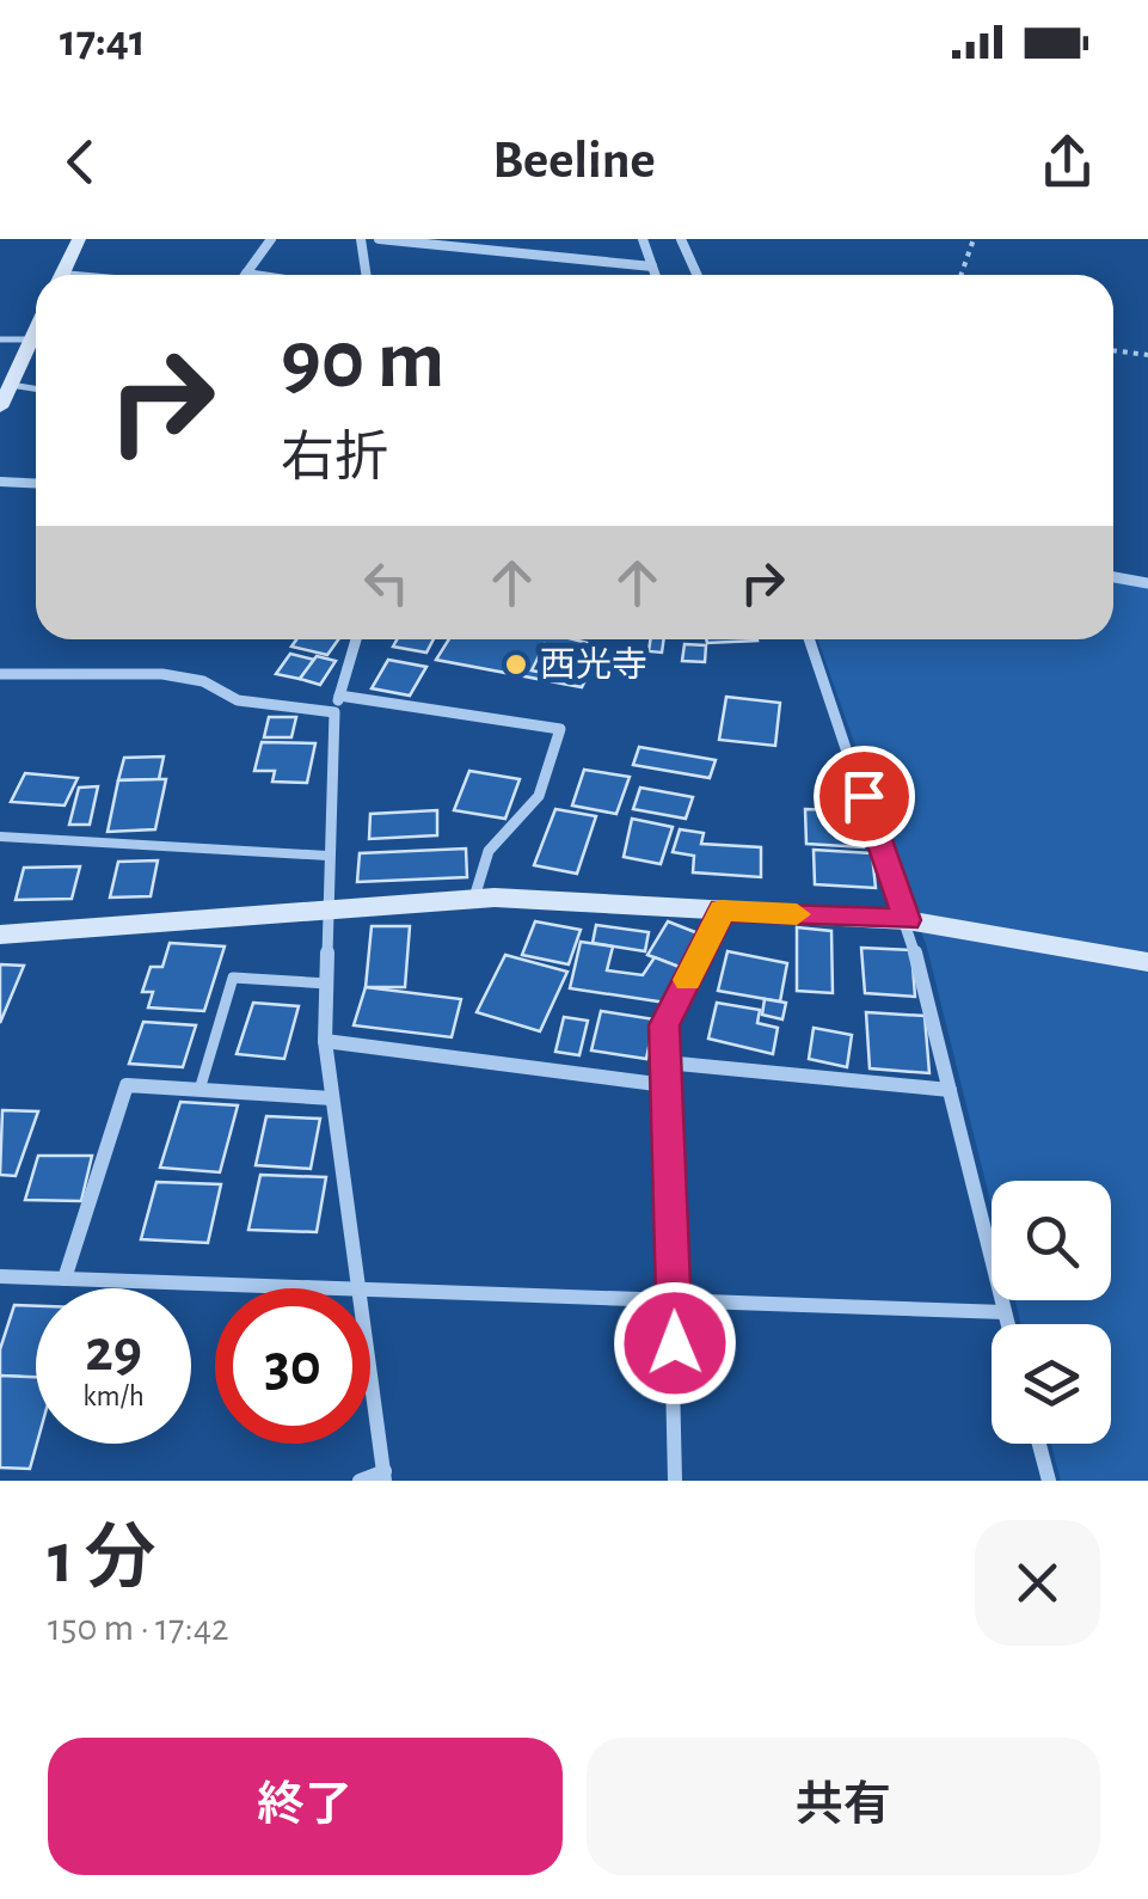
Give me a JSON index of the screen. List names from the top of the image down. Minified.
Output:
{"places":["西光寺"],"page":{"status":"17:41","header":"Beeline","turn":["90 m","右折"],"speed":"29 km/h","limit":"30","heading":["1 分","150 m · 17:42"],"buttons":["終了","共有"]}}
